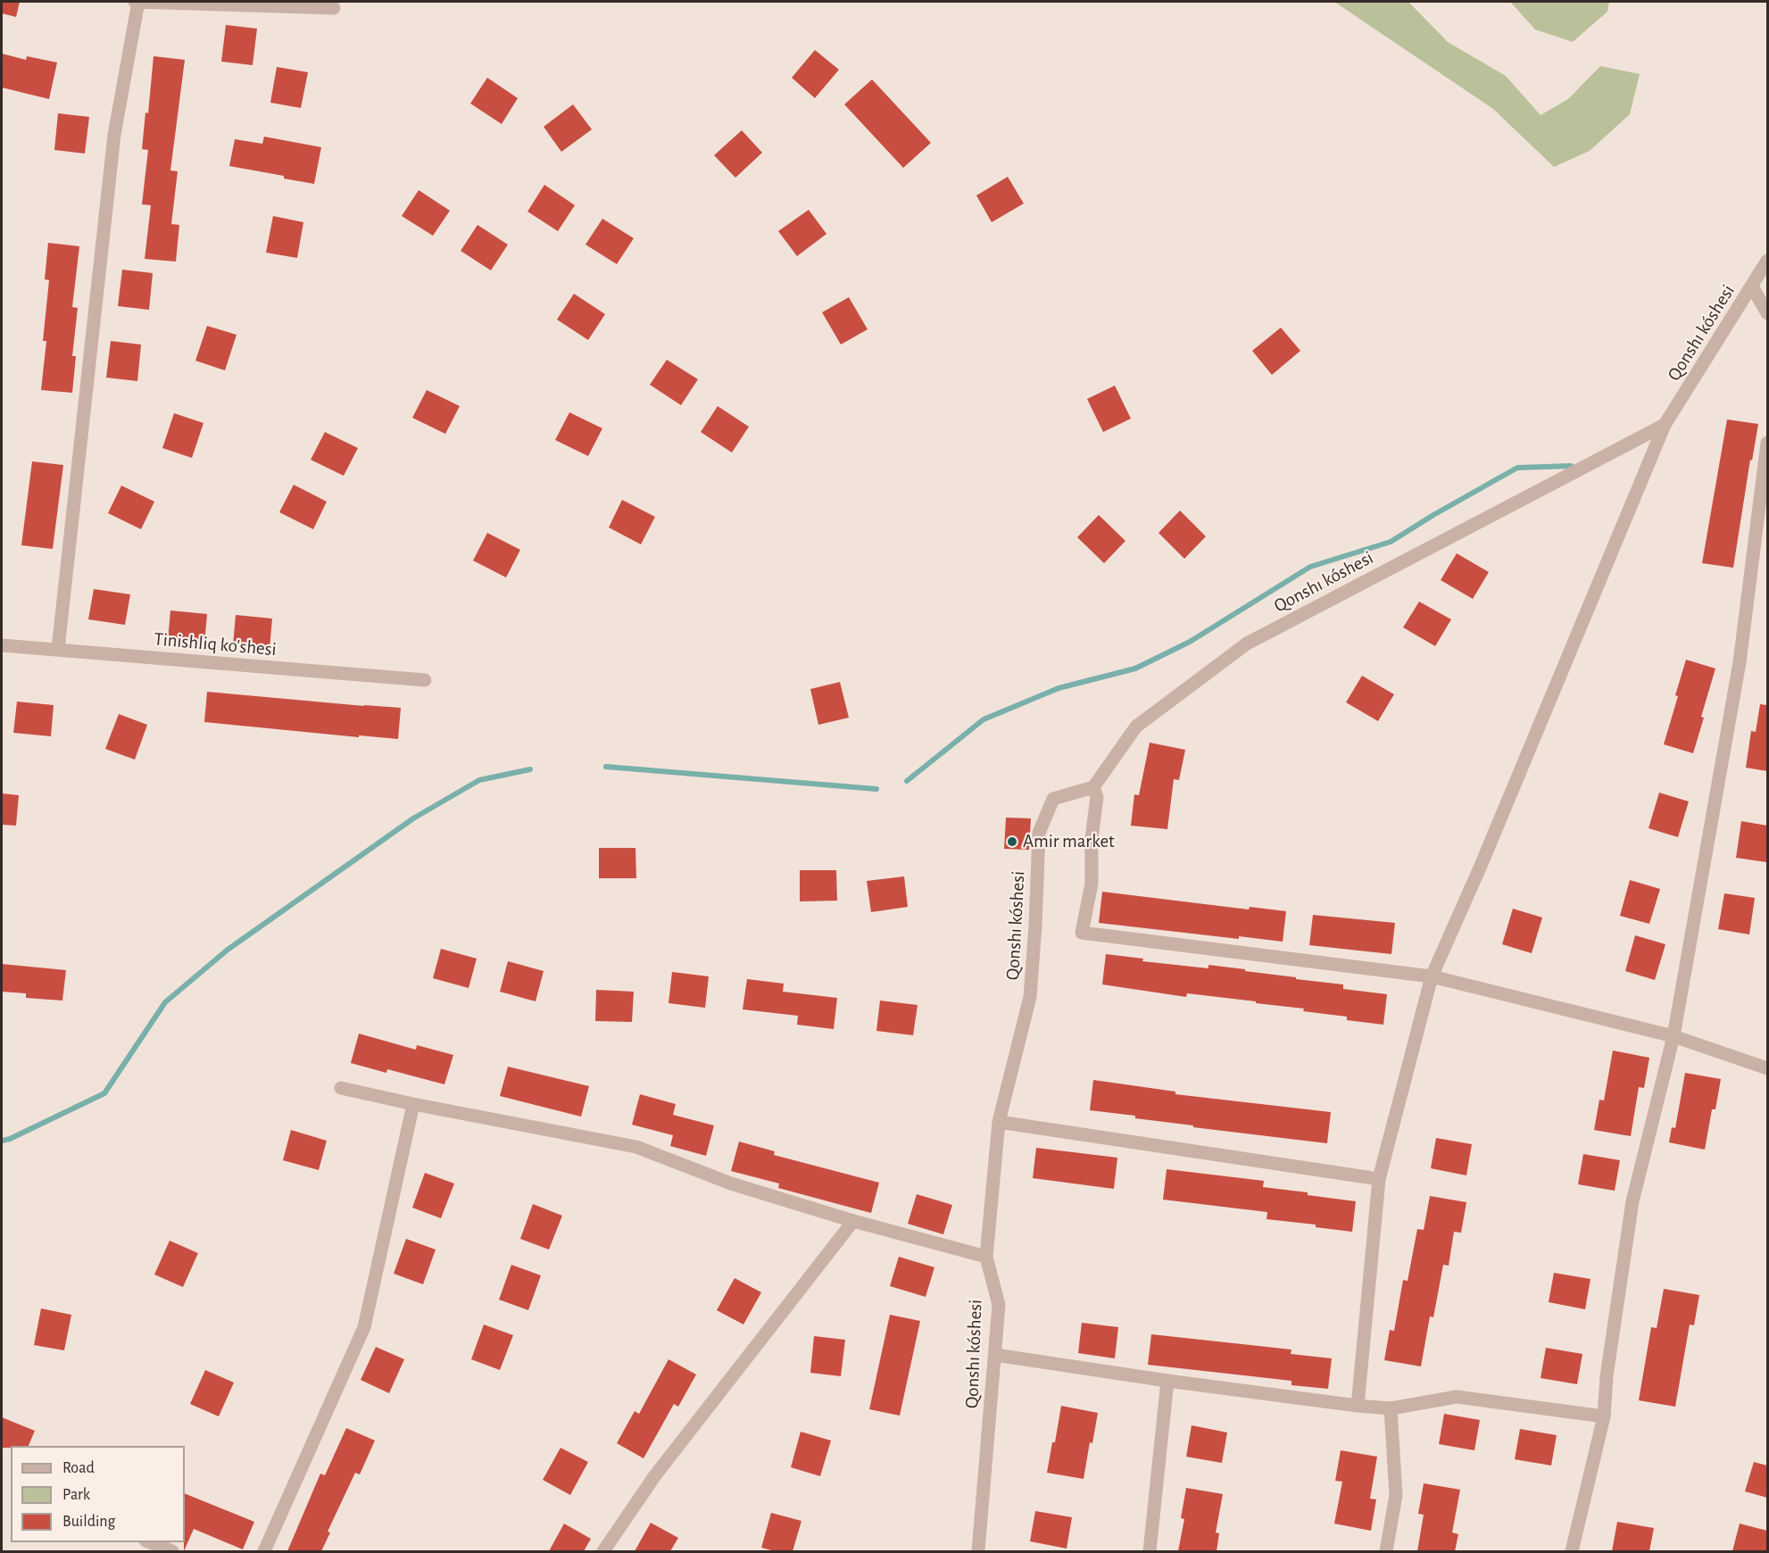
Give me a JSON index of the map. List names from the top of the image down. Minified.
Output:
{"streets":{"street":["Qonshı kóshesi","Tinishliq ko'shesi"]},"places":["Amir market"],"legend":["Road","Park","Building"]}
